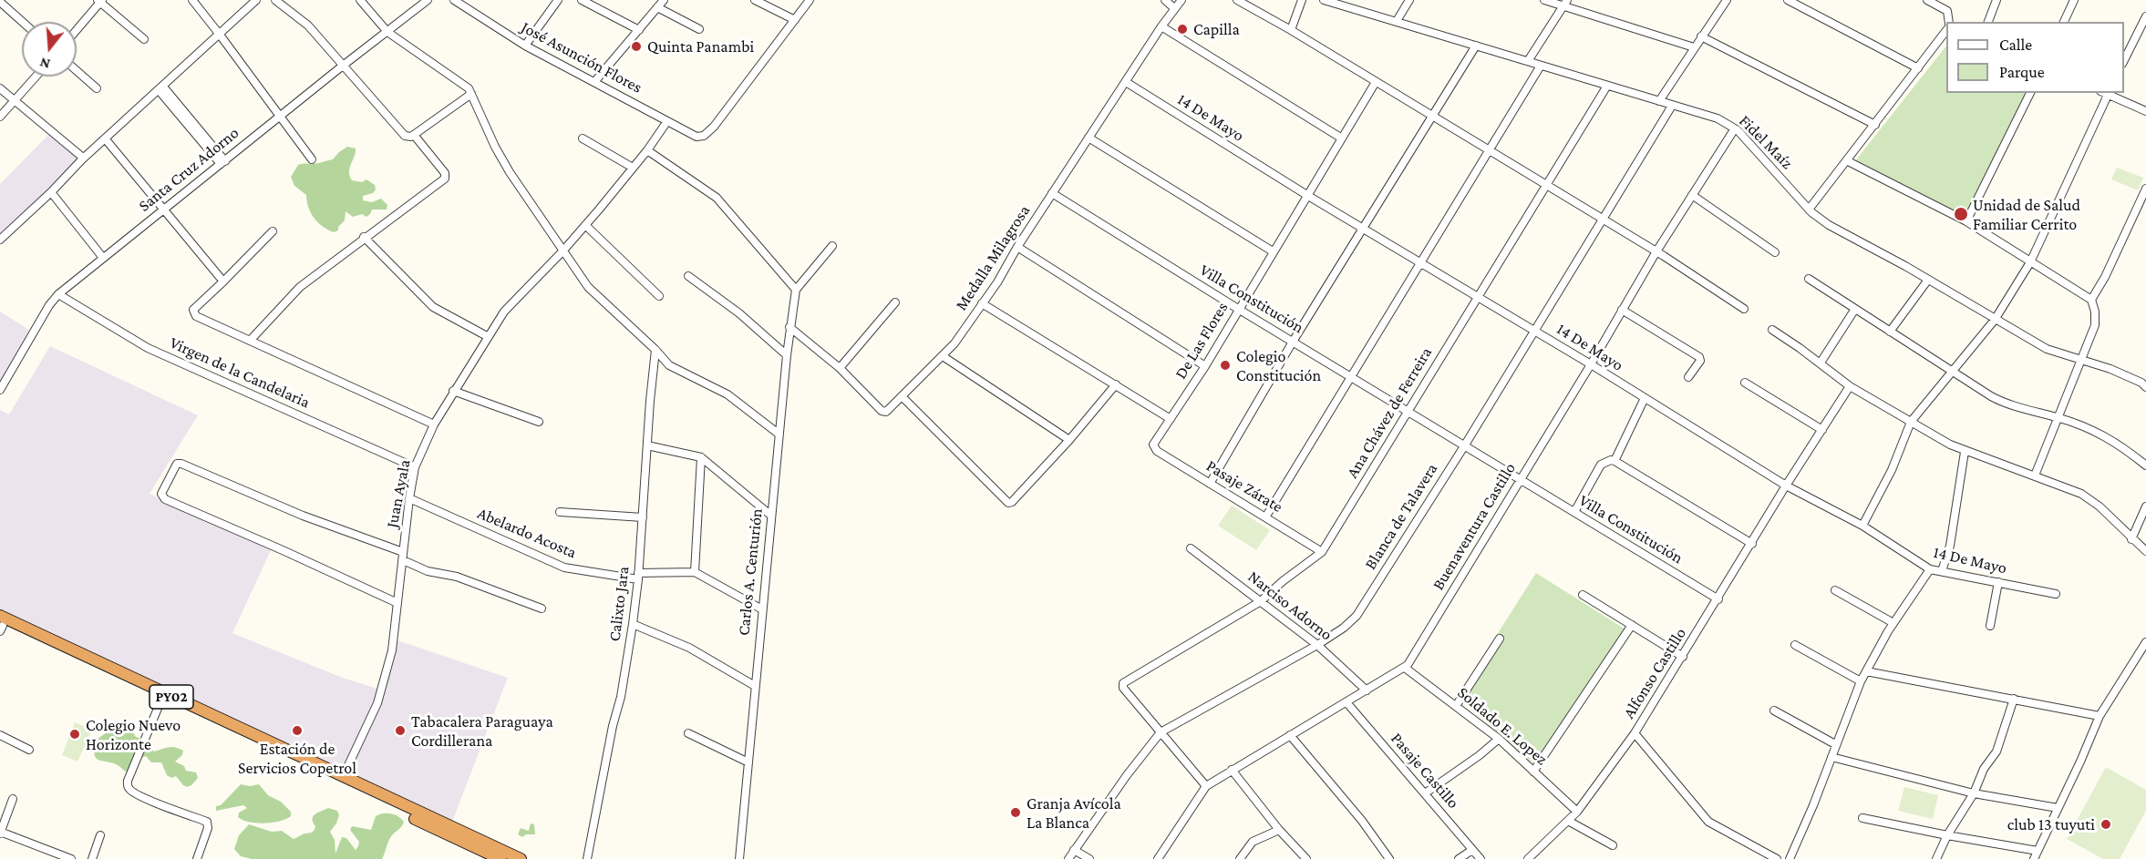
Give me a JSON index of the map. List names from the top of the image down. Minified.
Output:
{"streets":{"highway":["PY02"],"street":["José Asunción Flores","14 De Mayo","Fidel Maíz","Santa Cruz Adorno","Medalla Milagrosa","Villa Constitución","De Las Flores","Virgen de la Candelaria","Ana Chávez de Ferreira","Pasaje Zárate","Juan Ayala","Blanca de Talavera","Buenaventura Castillo","Abelardo Acosta","Carlos A. Centurión","Calixto Jara","Narciso Adorno","Alfonso Castillo","Soldado E. Lopez","Pasaje Castillo"]},"crossings":[["José Asunción Flores","Juan Ayala"],["14 De Mayo","Medalla Milagrosa"],["14 De Mayo","De Las Flores"],["14 De Mayo","Ana Chávez de Ferreira"],["14 De Mayo","Blanca de Talavera"],["14 De Mayo","Buenaventura Castillo"],["14 De Mayo","Alfonso Castillo"],["Fidel Maíz","Ana Chávez de Ferreira"],["Fidel Maíz","Blanca de Talavera"],["Fidel Maíz","Buenaventura Castillo"],["Santa Cruz Adorno","Virgen de la Candelaria"],["Medalla Milagrosa","Villa Constitución"],["Medalla Milagrosa","Carlos A. Centurión"],["Villa Constitución","De Las Flores"],["Villa Constitución","Ana Chávez de Ferreira"],["Villa Constitución","Blanca de Talavera"],["Villa Constitución","Buenaventura Castillo"],["Villa Constitución","Alfonso Castillo"],["De Las Flores","Pasaje Zárate"],["Virgen de la Candelaria","Juan Ayala"],["Ana Chávez de Ferreira","Pasaje Zárate"],["Ana Chávez de Ferreira","Blanca de Talavera"],["Ana Chávez de Ferreira","Narciso Adorno"],["Juan Ayala","Abelardo Acosta"],["Juan Ayala","PY02"],["Blanca de Talavera","Narciso Adorno"],["Buenaventura Castillo","Narciso Adorno"],["Buenaventura Castillo","Soldado E. Lopez"],["Buenaventura Castillo","Pasaje Castillo"],["Abelardo Acosta","Calixto Jara"],["Alfonso Castillo","Soldado E. Lopez"]],"places":["Capilla","Quinta Panambi","Unidad de Salud Familiar Cerrito","Colegio Constitución","Estación de Servicios Copetrol","Tabacalera Paraguaya Cordillerana","Colegio Nuevo Horizonte","Granja Avícola La Blanca","club 13 tuyuti"],"legend":["Calle","Parque"],"north":"bottom"}
